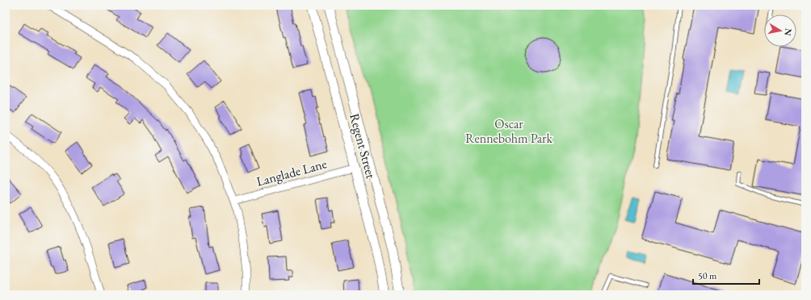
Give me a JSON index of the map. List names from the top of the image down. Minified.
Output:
{"streets":{"street":["Regent Street","Langlade Lane"]},"crossings":[["Regent Street","Langlade Lane"]],"parks":["Oscar Rennebohm Park"],"scale_bar":"50 m","north":"right"}
